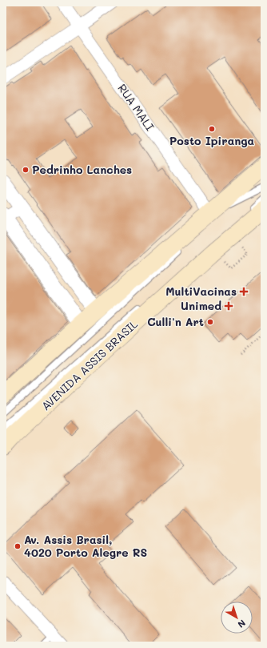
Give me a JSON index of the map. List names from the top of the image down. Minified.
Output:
{"streets":{"main road":["AVENIDA ASSIS BRASIL"],"street":["RUA MALI"]},"places":{"other":["Posto Ipiranga","Pedrinho Lanches","Culli'n Art","Av. Assis Brasil, 4020 Porto Alegre RS"],"health":["MultiVacinas","Unimed"]},"north":"bottom right"}
